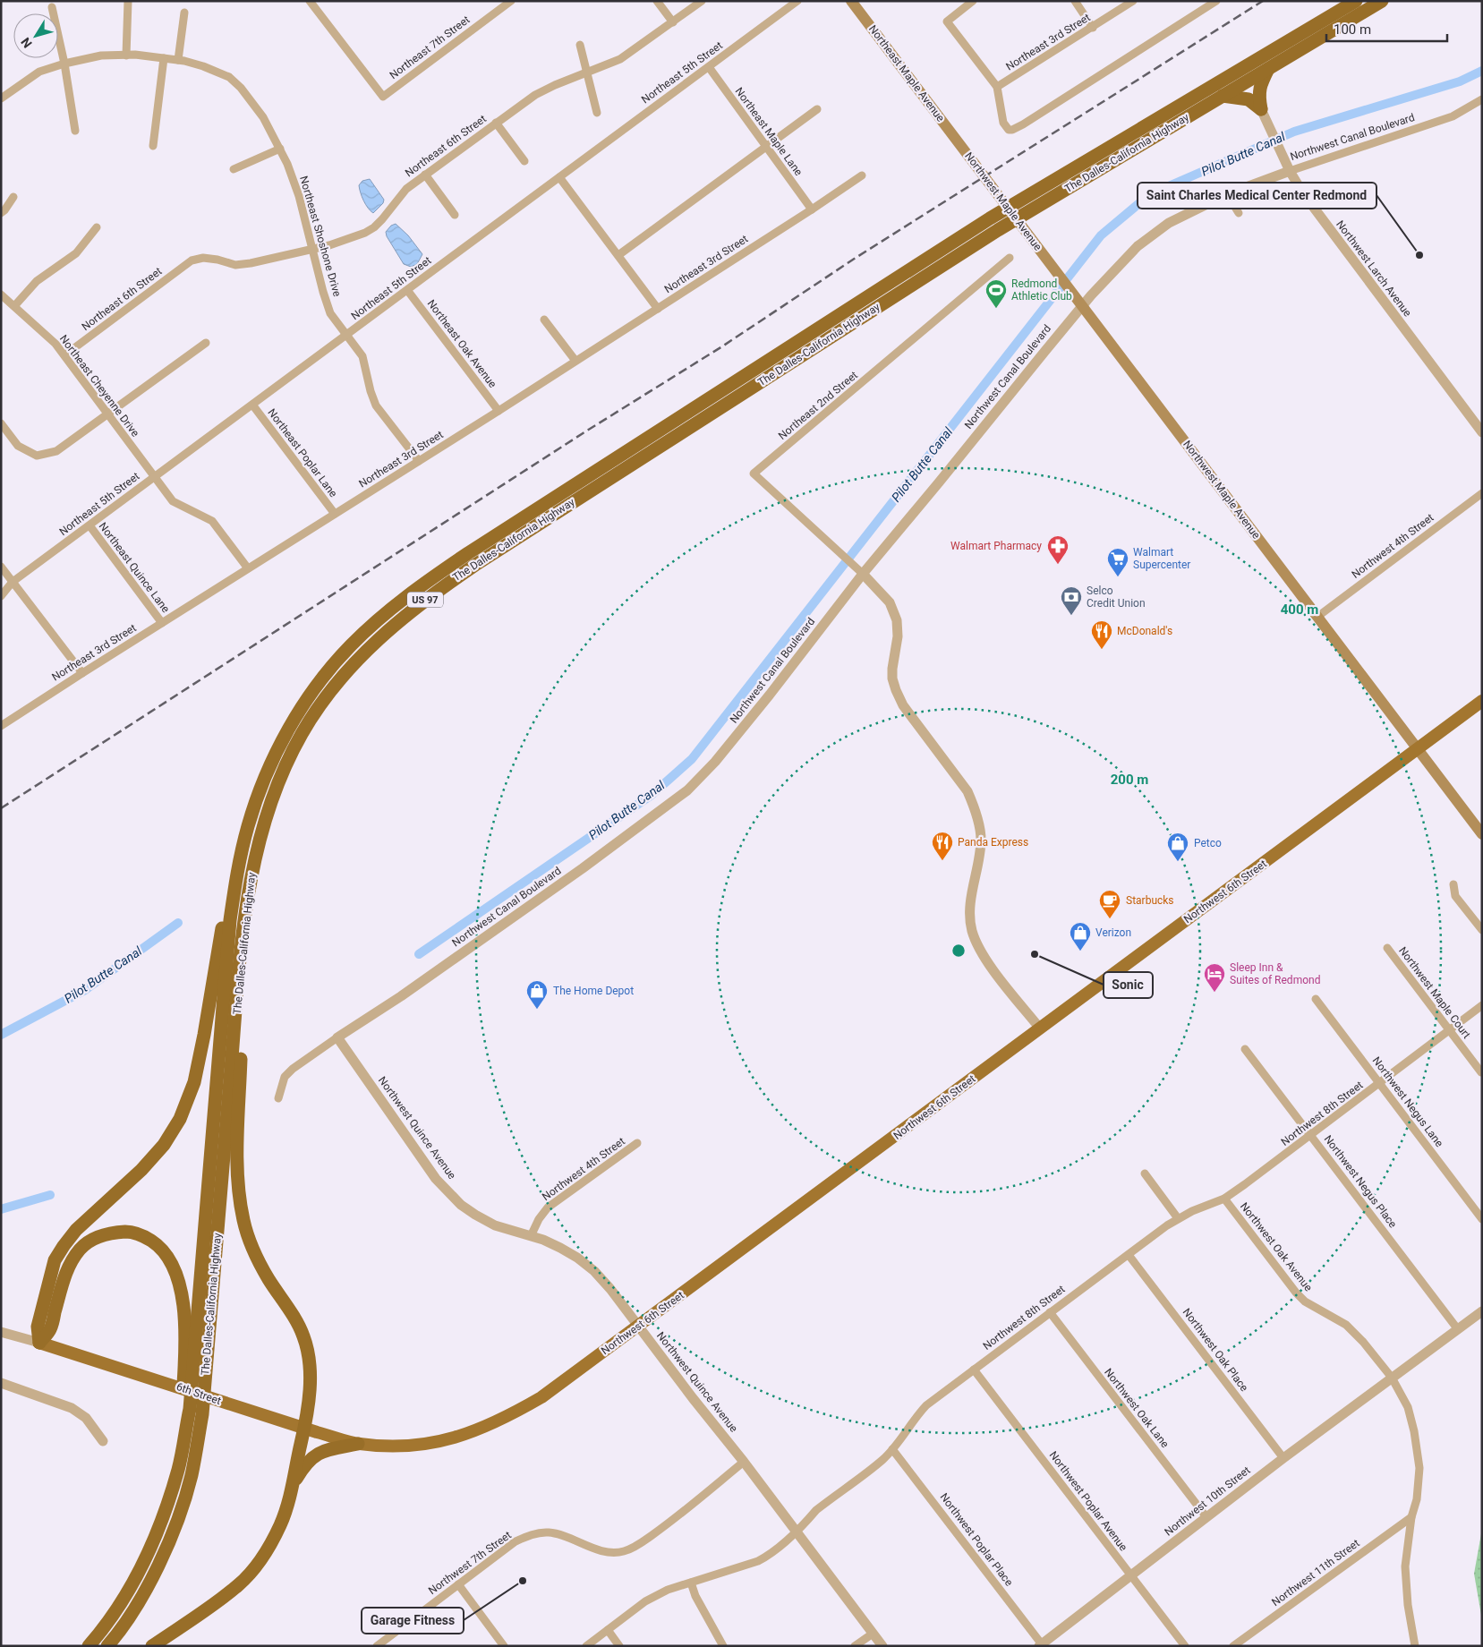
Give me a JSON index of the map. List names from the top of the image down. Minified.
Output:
{"streets":{"highway":["The Dalles-California Highway","US 97"],"main road":["Northeast Maple Avenue","Northwest Maple Avenue","Northwest 6th Street","6th Street"],"street":["Northeast 3rd Street","Northeast 7th Street","Northeast 5th Street","Northeast Maple Lane","Northwest Canal Boulevard","Northeast 6th Street","Northeast Shoshone Drive","Northwest Larch Avenue","Northeast Oak Avenue","Northeast Cheyenne Drive","Northeast 2nd Street","Northeast Poplar Lane","Northwest 4th Street","Northeast Quince Lane","Northwest Maple Court","Northwest Negus Lane","Northwest 8th Street","Northwest Quince Avenue","Northwest Negus Place","Northwest Oak Avenue","Northwest Oak Place","Northwest Oak Lane","Northwest Poplar Avenue","Northwest 10th Street","Northwest Poplar Place","Northwest 7th Street","Northwest 11th Street"]},"crossings":[["Northeast 3rd Street","Northeast Maple Lane"],["Northeast 3rd Street","Northeast Shoshone Drive"],["Northeast 3rd Street","Northeast Oak Avenue"],["Northeast 3rd Street","Northeast Cheyenne Drive"],["Northeast 3rd Street","Northeast Poplar Lane"],["Northeast 3rd Street","Northeast Quince Lane"],["Northeast 5th Street","Northeast Maple Lane"],["Northeast 5th Street","Northeast Shoshone Drive"],["Northeast 5th Street","Northeast Oak Avenue"],["Northeast 5th Street","Northeast Cheyenne Drive"],["Northeast 5th Street","Northeast Poplar Lane"],["Northeast 5th Street","Northeast Quince Lane"],["Northeast Maple Avenue","Northwest Maple Avenue"],["Northwest Canal Boulevard","Northwest Larch Avenue"],["Northwest Canal Boulevard","Northeast 2nd Street"],["Northwest Canal Boulevard","Northwest Quince Avenue"],["Northeast 6th Street","Northeast Shoshone Drive"],["Northeast 6th Street","Northeast Cheyenne Drive"],["Northwest Maple Avenue","Northwest 4th Street"],["Northwest Maple Avenue","Northwest 6th Street"],["Northwest 4th Street","Northwest Quince Avenue"],["Northwest 6th Street","Northwest Quince Avenue"],["Northwest 6th Street","6th Street"],["Northwest Maple Court","Northwest 8th Street"],["Northwest Negus Lane","Northwest 8th Street"],["Northwest 8th Street","Northwest Quince Avenue"],["Northwest 8th Street","Northwest Negus Place"],["Northwest 8th Street","Northwest Oak Avenue"],["Northwest 8th Street","Northwest Oak Place"],["Northwest 8th Street","Northwest Oak Lane"],["Northwest 8th Street","Northwest Poplar Avenue"],["Northwest 8th Street","Northwest Poplar Place"],["Northwest Quince Avenue","Northwest 7th Street"],["Northwest Negus Place","Northwest 10th Street"],["Northwest Oak Avenue","Northwest 10th Street"],["Northwest Oak Avenue","Northwest 11th Street"],["Northwest Oak Place","Northwest 10th Street"],["Northwest Oak Lane","Northwest 10th Street"],["Northwest Poplar Avenue","Northwest 10th Street"],["Northwest 10th Street","Northwest Poplar Place"]],"water":["Pilot Butte Canal"],"places":{"other":["Saint Charles Medical Center Redmond","Sonic","Garage Fitness"],"sports":["Redmond Athletic Club"],"pharmacy":["Walmart Pharmacy"],"supermarket":["Walmart Supercenter"],"bank":["Selco Credit Union"],"restaurant":["McDonald's","Panda Express"],"shop":["Petco","Verizon","The Home Depot"],"cafe":["Starbucks"],"hotel":["Sleep Inn & Suites of Redmond"]},"scale_bar":"100 m","north":"bottom left","rings":["400 m","200 m"]}
